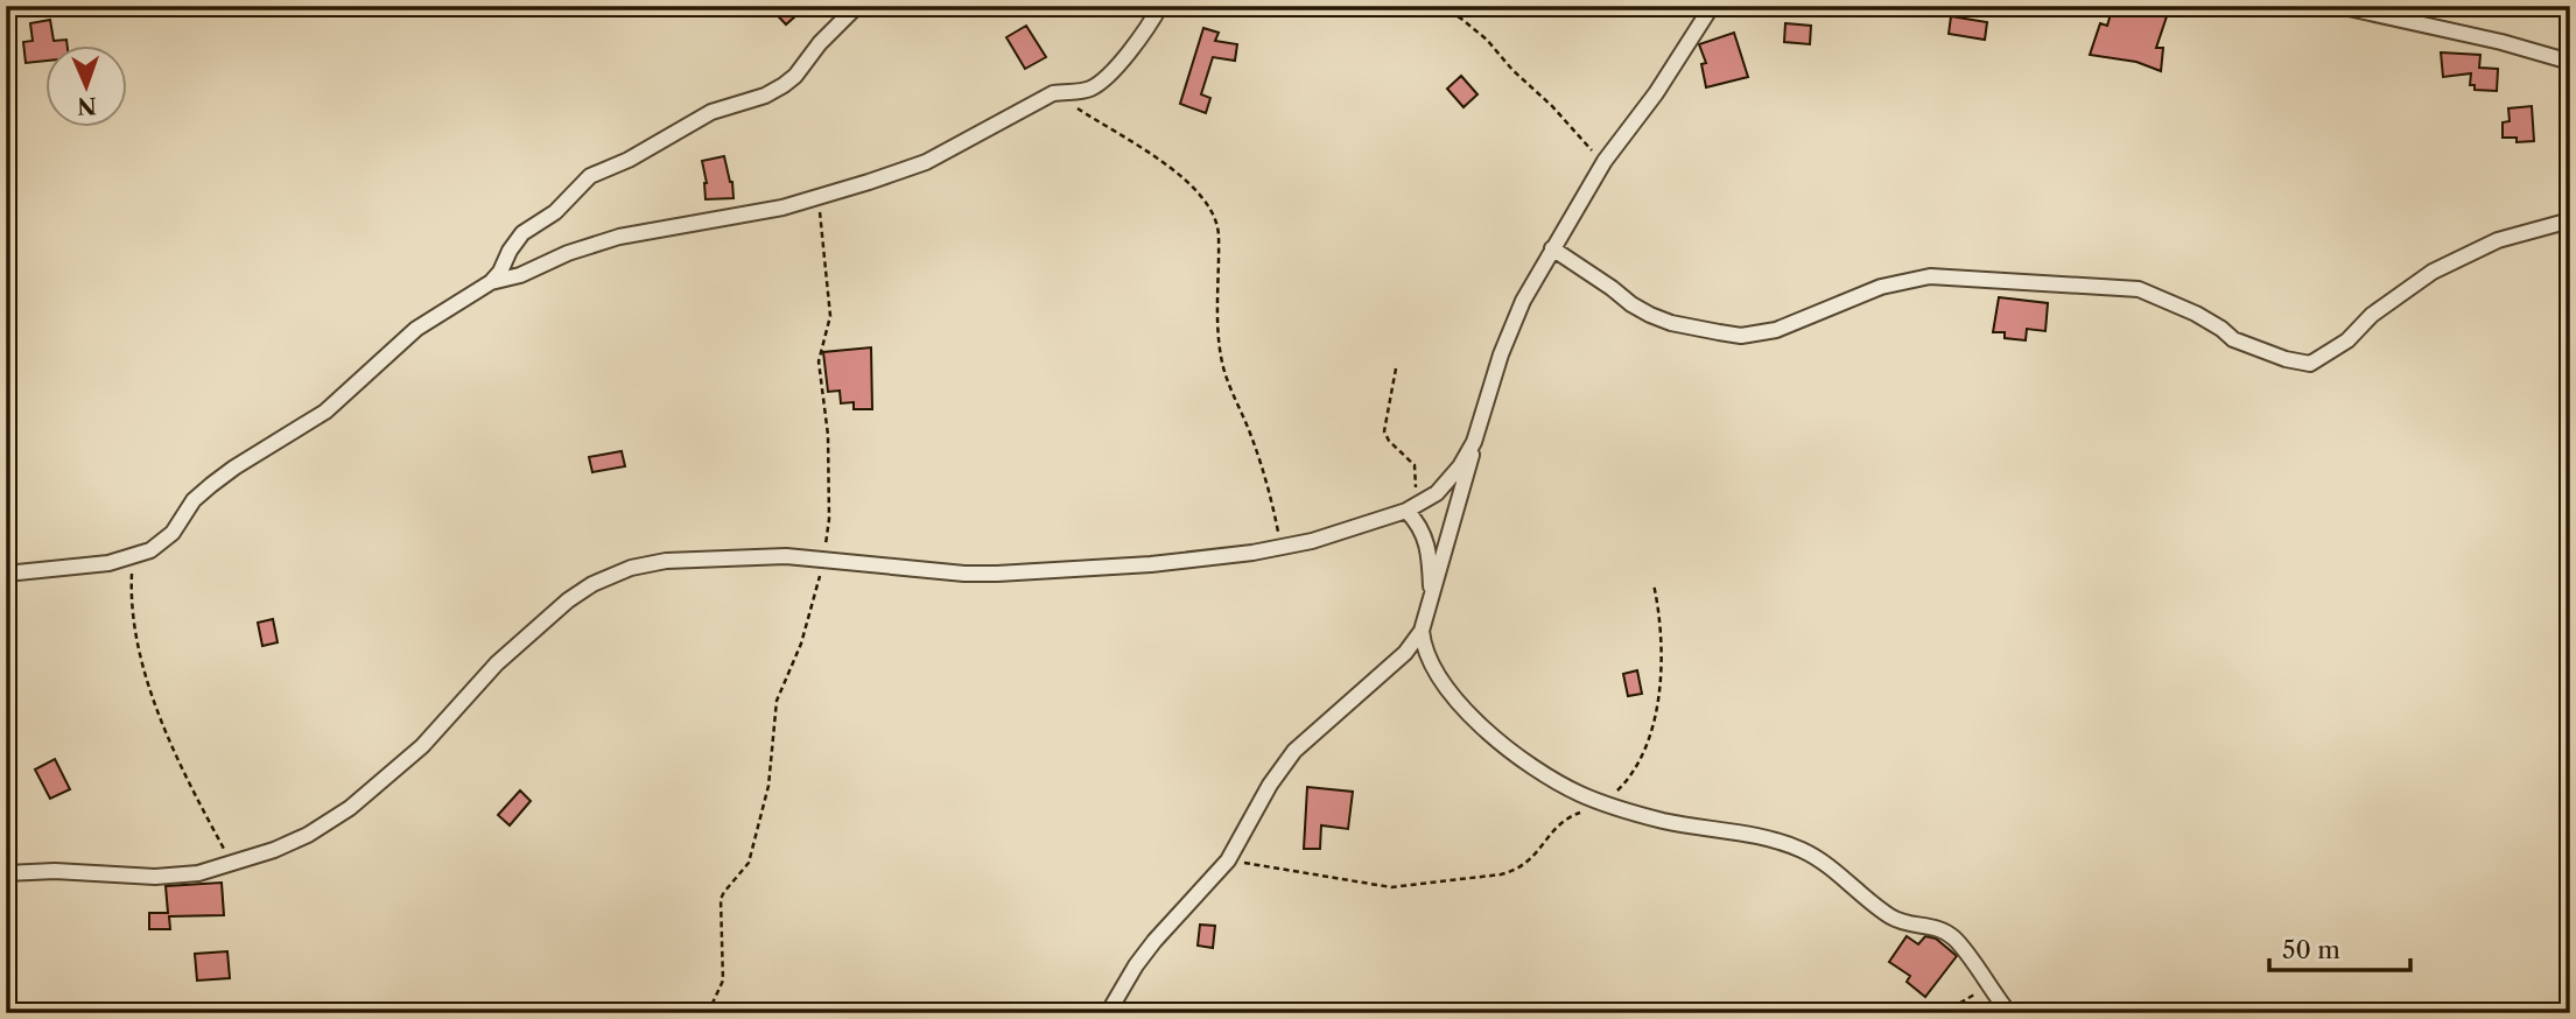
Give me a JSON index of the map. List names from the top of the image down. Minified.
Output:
{"scale_bar":"50 m","north":"bottom"}
